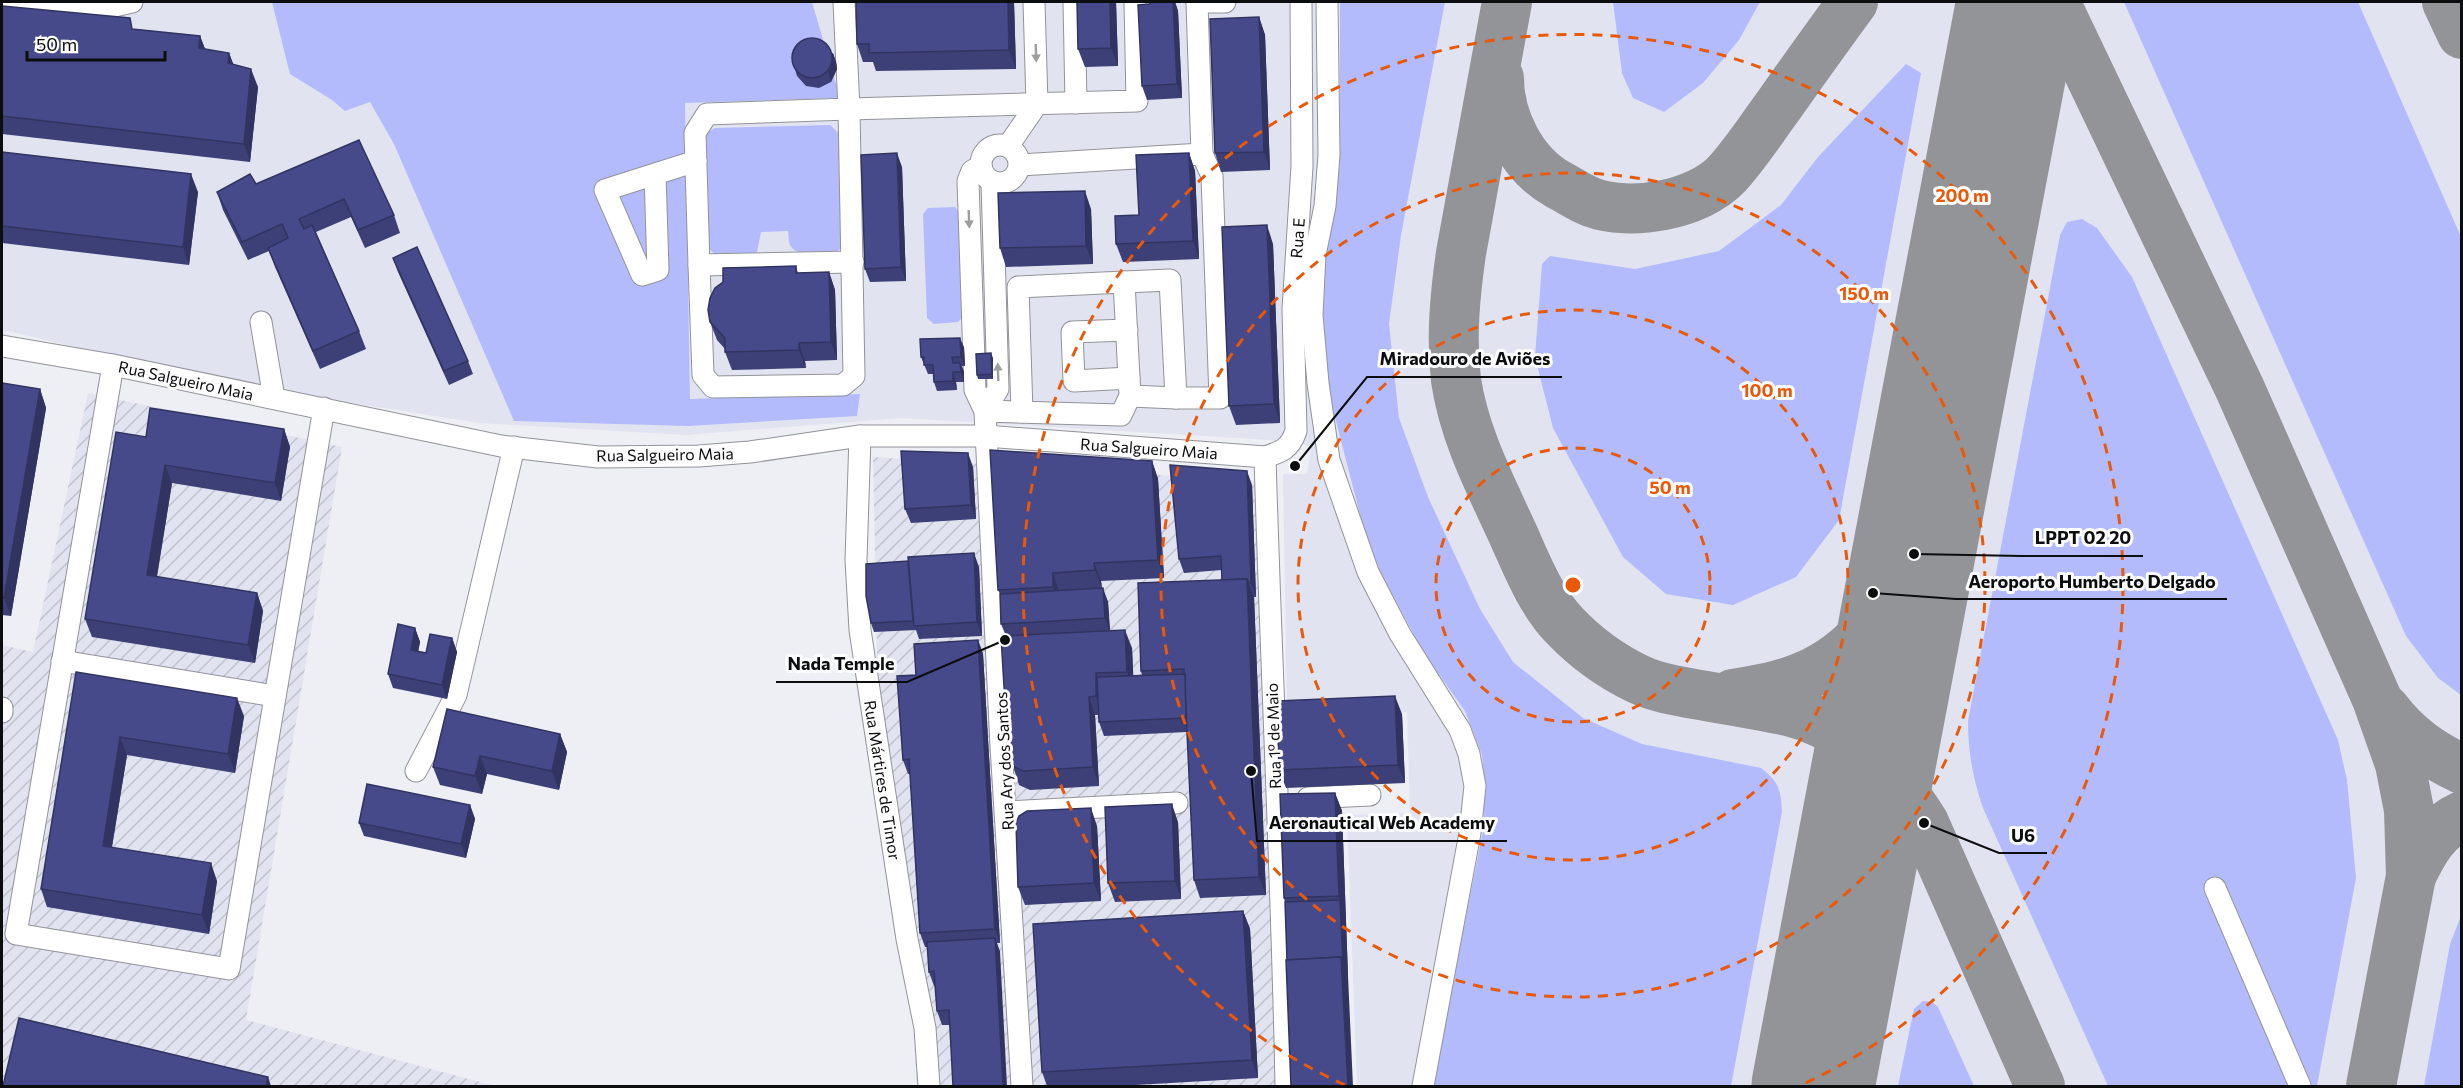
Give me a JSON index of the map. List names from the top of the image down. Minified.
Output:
{"streets":{"street":["Rua E","Rua Salgueiro Maia","Rua 1º de Maio","Rua Ary dos Santos","Rua Mártires de Timor"]},"crossings":[["Rua E","Rua Salgueiro Maia"],["Rua E","Rua 1º de Maio"],["Rua Salgueiro Maia","Rua 1º de Maio"],["Rua Salgueiro Maia","Rua Ary dos Santos"],["Rua Salgueiro Maia","Rua Mártires de Timor"]],"places":["Miradouro de Aviões","LPPT 02 20","Aeroporto Humberto Delgado","Nada Temple","Aeronautical Web Academy","U6"],"scale_bar":"50 m","rings":["200 m","150 m","100 m","50 m"]}
